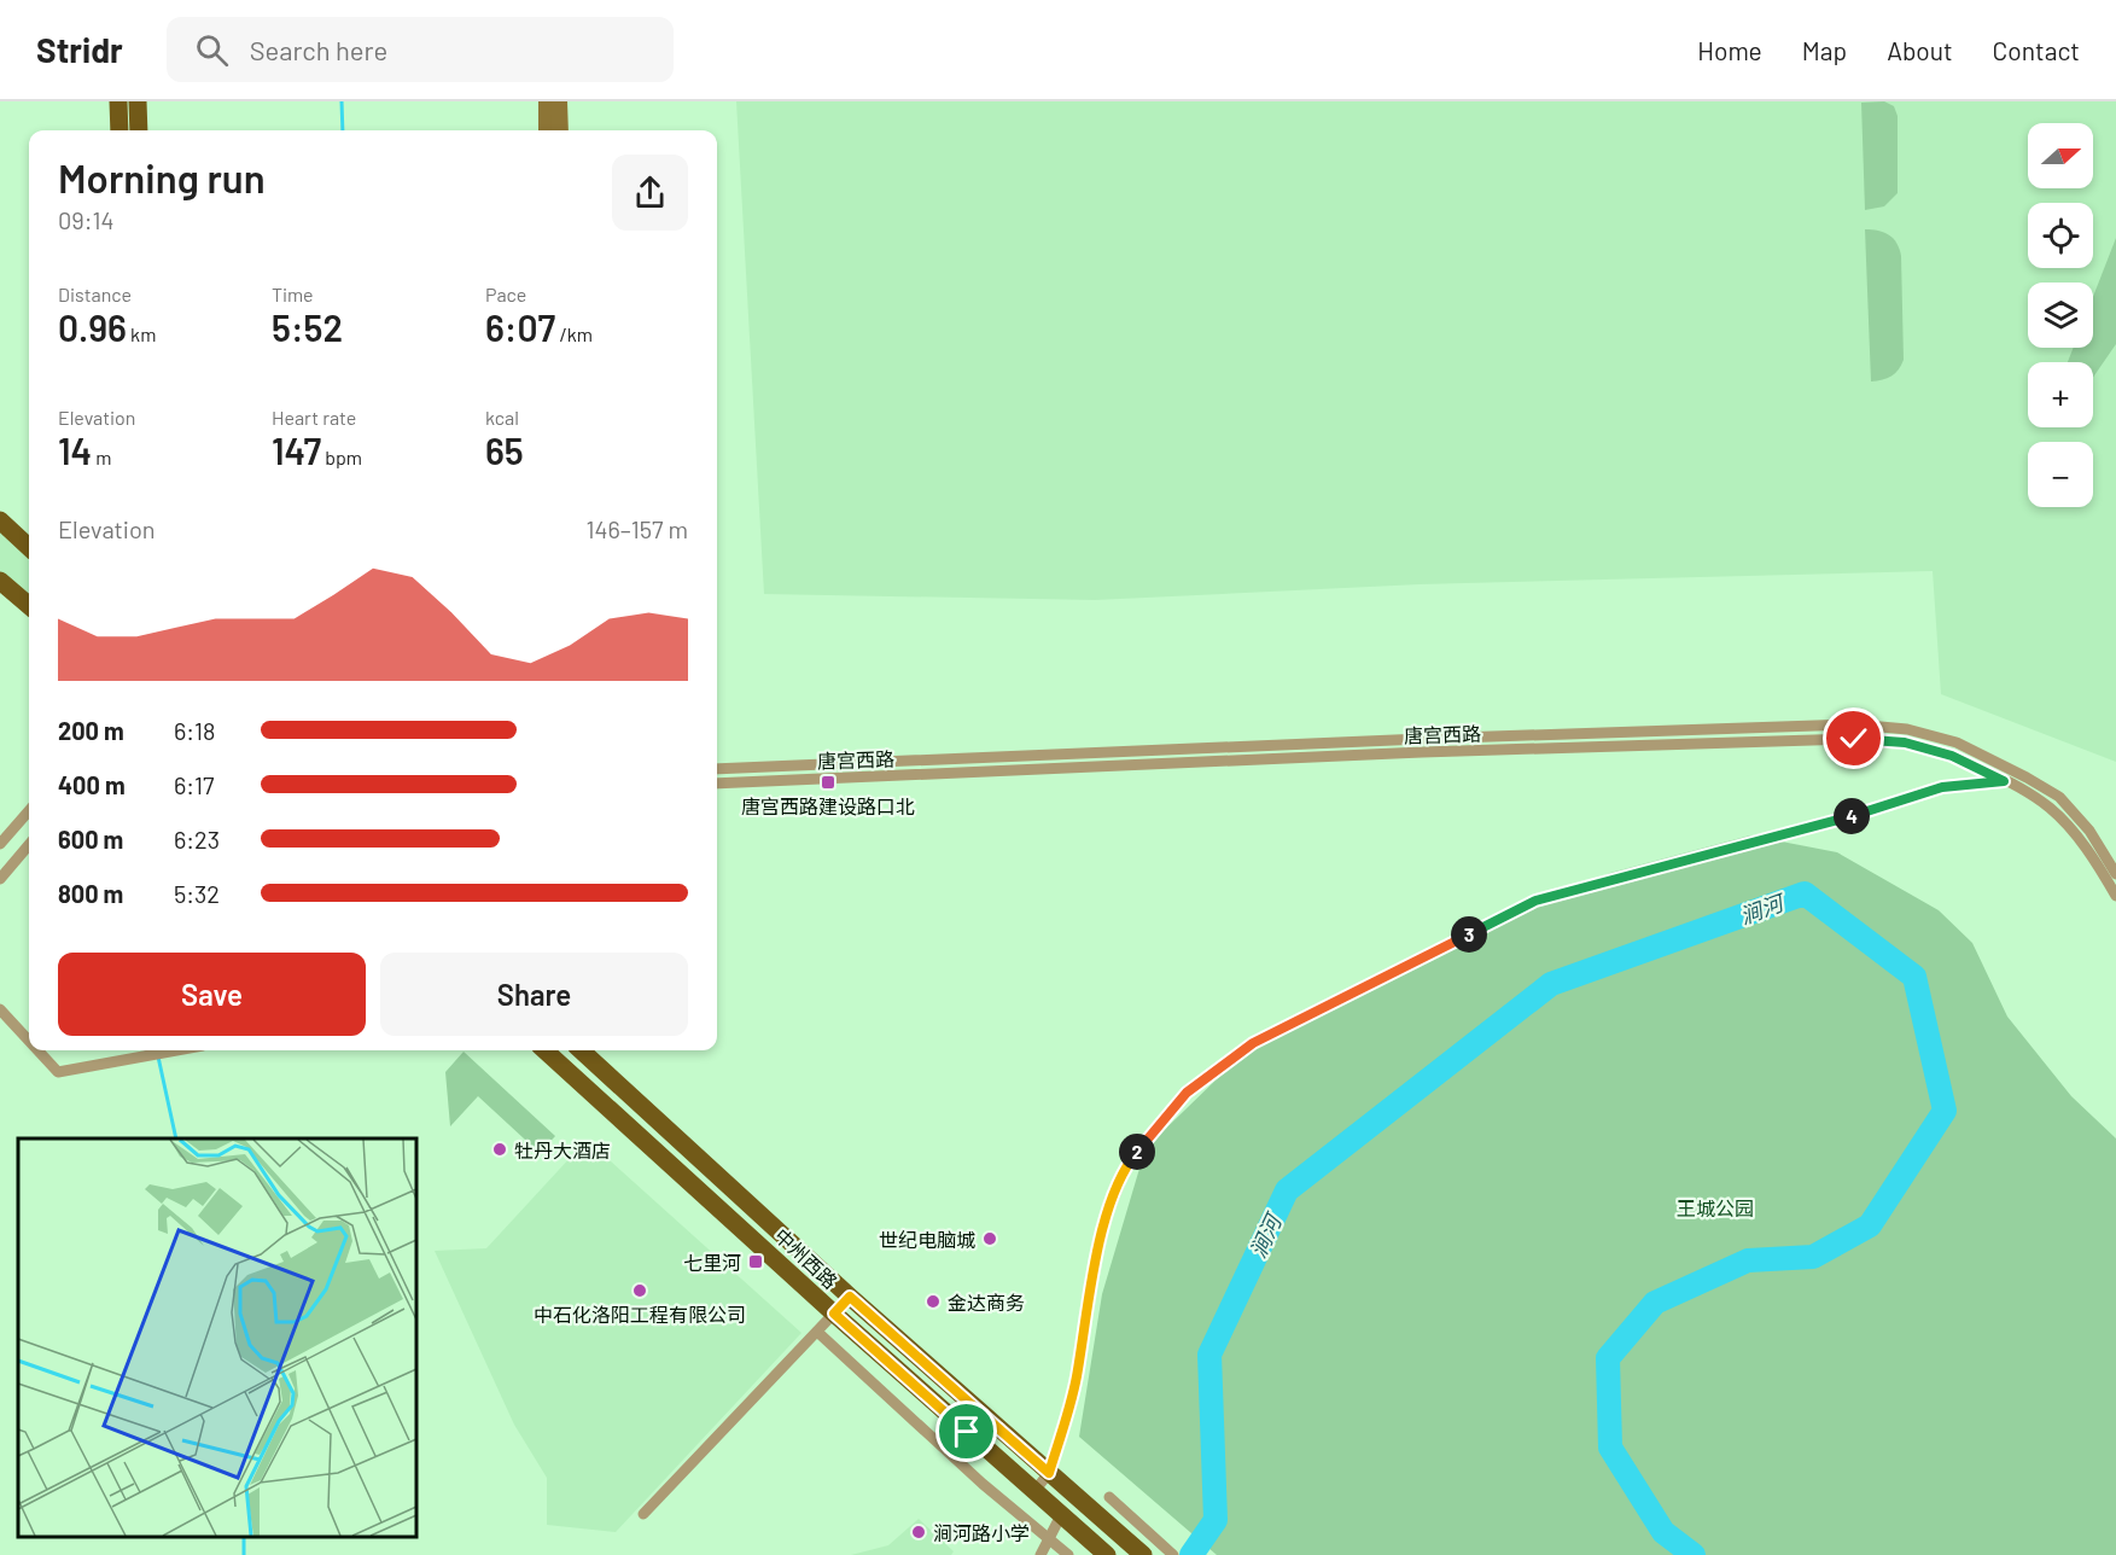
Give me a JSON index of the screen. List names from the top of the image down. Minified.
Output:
{"streets":{"main road":["中州西路"],"street":["唐宫西路"]},"water":["涧河"],"parks":["王城公园"],"places":{"transit":["唐宫西路建设路口北","七里河"],"other":["牡丹大酒店","世纪电脑城","中石化洛阳工程有限公司","金达商务","涧河路小学"]},"north":"right","page":{"header":"Stridr","search":"Search here","nav":["Home","Map","About","Contact"],"map_buttons":["+","−"],"heading":["Morning run","09:14"],"stats":[["Distance","0.96 km"],["Time","5:52"],["Pace","6:07 /km"],["Elevation","14 m"],["Heart rate","147 bpm"],["kcal","65"]],"chart":["Elevation","146–157 m"],"list":[{"name":"200 m","note":"6:18"},{"name":"400 m","note":"6:17"},{"name":"600 m","note":"6:23"},{"name":"800 m","note":"5:32"}],"pins":["4","3","2"],"buttons":["Save","Share"]}}
